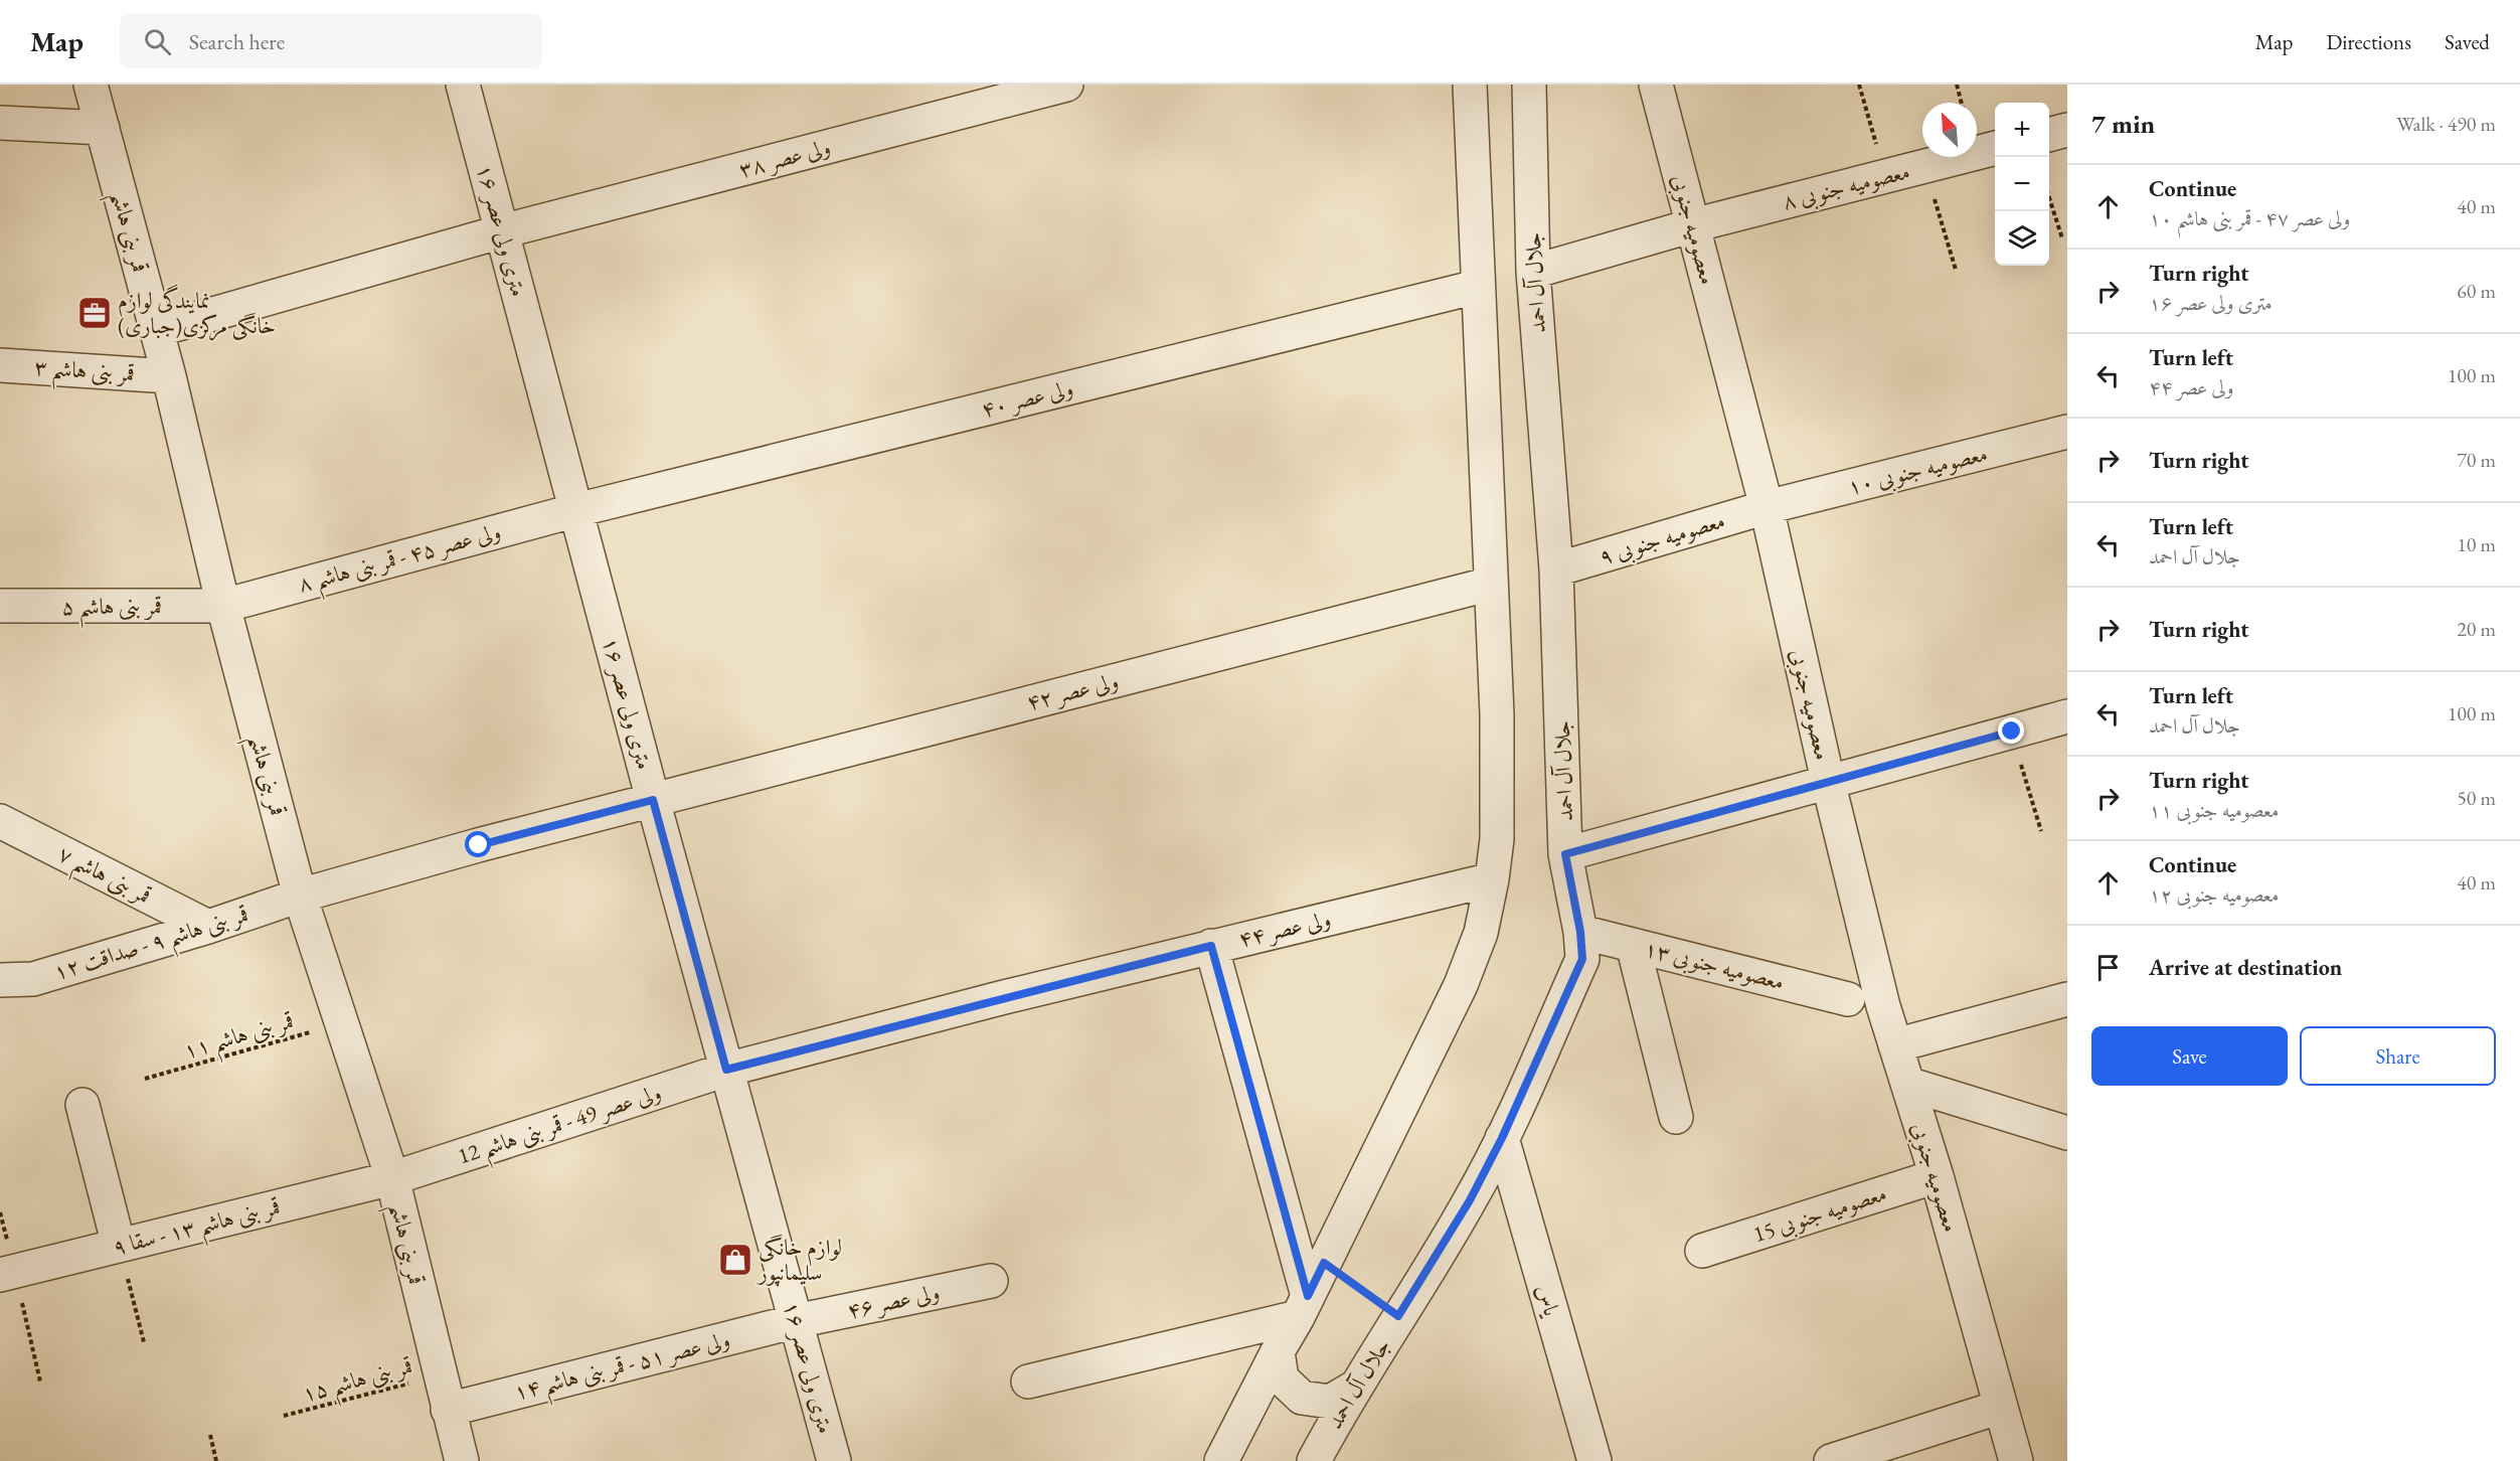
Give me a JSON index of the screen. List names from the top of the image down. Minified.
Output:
{"streets":{"street":["ولی عصر ۳۸","معصومیه جنوبی ۸","معصومیه جنوبی","۱۶ متری ولی عصر","قمر بنی هاشم","جلال آل احمد","قمر بنی هاشم ۳","ولی عصر ۴۰","معصومیه جنوبی ۱۰","معصومیه جنوبی ۹","ولی عصر ۴۵ - قمر بنی هاشم ۸","قمر بنی هاشم ۵","ولی عصر ۴۲","قمر بنی هاشم ۷","ولی عصر ۴۴","قمر بنی هاشم ۹ - صداقت ۱۲","معصومیه جنوبی ۱۳","ولی عصر 49 - قمر بنی هاشم 12","معصومیه جنوبی 15","قمر بنی هاشم ۱۳ - سقا ۹","یاس","ولی عصر ۴۶","ولی عصر ۵۱ - قمر بنی هاشم ۱۴"],"path":["قمر بنی هاشم ۱۱","قمر بنی هاشم ۱۵"]},"crossings":[["ولی عصر ۳۸","۱۶ متری ولی عصر"],["ولی عصر ۳۸","قمر بنی هاشم"],["معصومیه جنوبی ۸","معصومیه جنوبی"],["معصومیه جنوبی ۸","جلال آل احمد"],["معصومیه جنوبی","معصومیه جنوبی ۱۰"],["معصومیه جنوبی","معصومیه جنوبی ۹"],["معصومیه جنوبی","معصومیه جنوبی 15"],["۱۶ متری ولی عصر","ولی عصر ۴۰"],["۱۶ متری ولی عصر","ولی عصر ۴۵ - قمر بنی هاشم ۸"],["۱۶ متری ولی عصر","ولی عصر ۴۲"],["۱۶ متری ولی عصر","ولی عصر ۴۴"],["۱۶ متری ولی عصر","ولی عصر 49 - قمر بنی هاشم 12"],["۱۶ متری ولی عصر","ولی عصر ۴۶"],["۱۶ متری ولی عصر","ولی عصر ۵۱ - قمر بنی هاشم ۱۴"],["قمر بنی هاشم","قمر بنی هاشم ۳"],["قمر بنی هاشم","ولی عصر ۴۵ - قمر بنی هاشم ۸"],["قمر بنی هاشم","قمر بنی هاشم ۵"],["قمر بنی هاشم","ولی عصر ۴۲"],["قمر بنی هاشم","قمر بنی هاشم ۹ - صداقت ۱۲"],["قمر بنی هاشم","قمر بنی هاشم ۱۱"],["قمر بنی هاشم","ولی عصر 49 - قمر بنی هاشم 12"],["قمر بنی هاشم","قمر بنی هاشم ۱۳ - سقا ۹"],["قمر بنی هاشم","ولی عصر ۵۱ - قمر بنی هاشم ۱۴"],["قمر بنی هاشم","قمر بنی هاشم ۱۵"],["جلال آل احمد","معصومیه جنوبی ۹"],["جلال آل احمد","معصومیه جنوبی ۱۳"],["جلال آل احمد","یاس"],["ولی عصر ۴۰","ولی عصر ۴۵ - قمر بنی هاشم ۸"],["معصومیه جنوبی ۱۰","معصومیه جنوبی ۹"],["ولی عصر ۴۵ - قمر بنی هاشم ۸","قمر بنی هاشم ۵"],["ولی عصر ۴۲","قمر بنی هاشم ۹ - صداقت ۱۲"],["قمر بنی هاشم ۷","قمر بنی هاشم ۹ - صداقت ۱۲"],["ولی عصر ۴۴","ولی عصر 49 - قمر بنی هاشم 12"],["ولی عصر 49 - قمر بنی هاشم 12","قمر بنی هاشم ۱۳ - سقا ۹"],["ولی عصر ۴۶","ولی عصر ۵۱ - قمر بنی هاشم ۱۴"]],"places":{"office":["نمایندگی لوازم خانگی مرکزی(جباری)"],"shop":["لوازم خانگی سلیمانپور"]},"north":"top left","page":{"header":"Map","search":"Search here","nav":["Map","Directions","Saved"],"heading":["7 min","Walk · 490 m"],"map_buttons":["+","−"],"list":[["Continue","ولی عصر ۴۷ - قمر بنی هاشم ۱۰","40 m"],["Turn right","۱۶ متری ولی عصر","60 m"],["Turn left","ولی عصر ۴۴","100 m"],["Turn right","70 m"],["Turn left","جلال آل احمد","10 m"],["Turn right","20 m"],["Turn left","جلال آل احمد","100 m"],["Turn right","معصومیه جنوبی ۱۱","50 m"],["Continue","معصومیه جنوبی ۱۲","40 m"],"Arrive at destination"],"buttons":["Save","Share"]}}
